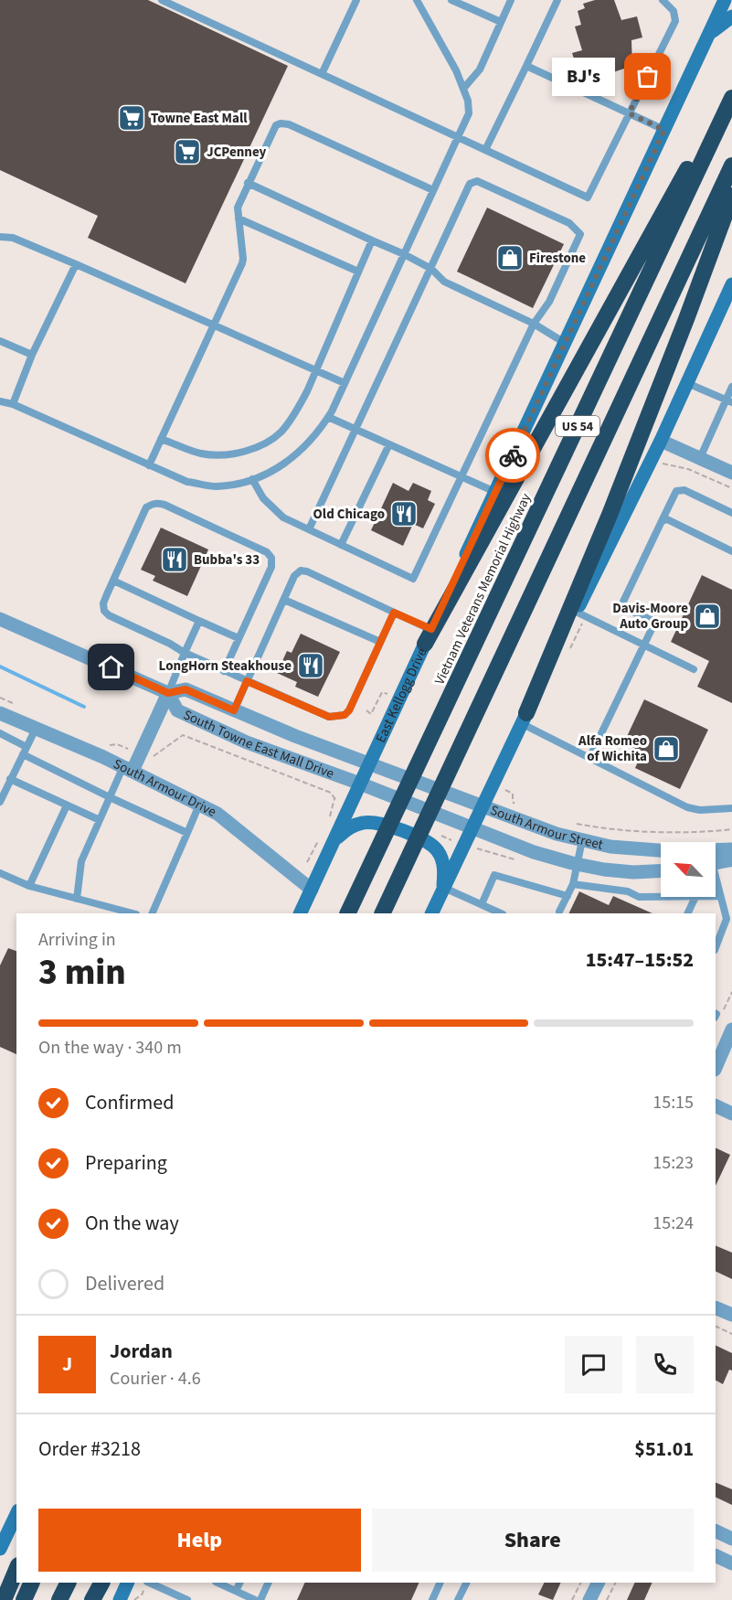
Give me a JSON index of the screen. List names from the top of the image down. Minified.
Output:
{"streets":{"highway":["US 54","Vietnam Veterans Memorial Highway"],"main road":["East Kellogg Drive"],"street":["South Towne East Mall Drive","South Armour Drive","South Armour Street"]},"crossings":[["East Kellogg Drive","South Towne East Mall Drive"],["East Kellogg Drive","South Armour Drive"],["East Kellogg Drive","South Armour Street"],["South Towne East Mall Drive","South Armour Street"]],"places":{"other":["BJ's"],"supermarket":["Towne East Mall","JCPenney"],"shop":["Firestone","Davis-Moore Auto Group","Alfa Romeo of Wichita"],"restaurant":["Old Chicago","Bubba's 33","LongHorn Steakhouse"]},"north":"top left","page":{"bubble":"BJ's","heading":["3 min","Arriving in","15:47–15:52"],"panel":["Jordan","Courier · 4.6","Order #3218","$51.01"],"bar":"On the way · 340 m","list":[["Confirmed","15:15"],["Preparing","15:23"],["On the way","15:24"],"Delivered"],"round":"J","buttons":["Help","Share"]}}
